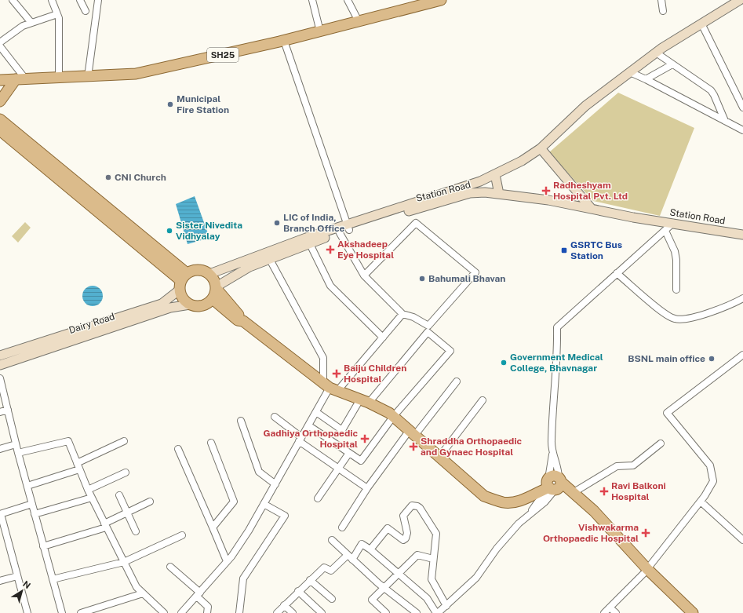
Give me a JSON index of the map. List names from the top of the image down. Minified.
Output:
{"streets":{"main road":["SH25","Station Road","Dairy Road"]},"crossings":[["Station Road","Dairy Road"]],"places":{"other":["Municipal Fire Station","CNI Church","LIC of India, Branch Office","Sister Nivedita Vidhyalay","Bahumali Bhavan","BSNL main office","Government Medical College, Bhavnagar"],"health":["Radheshyam Hospital Pvt. Ltd","Akshadeep Eye Hospital","Baiju Children Hospital","Gadhiya Orthopaedic Hospital","Shraddha Orthopaedic and Gynaec Hospital","Ravi Balkoni Hospital","Vishwakarma Orthopaedic Hospital"],"transit":["GSRTC Bus Station"]},"north":"top right"}
